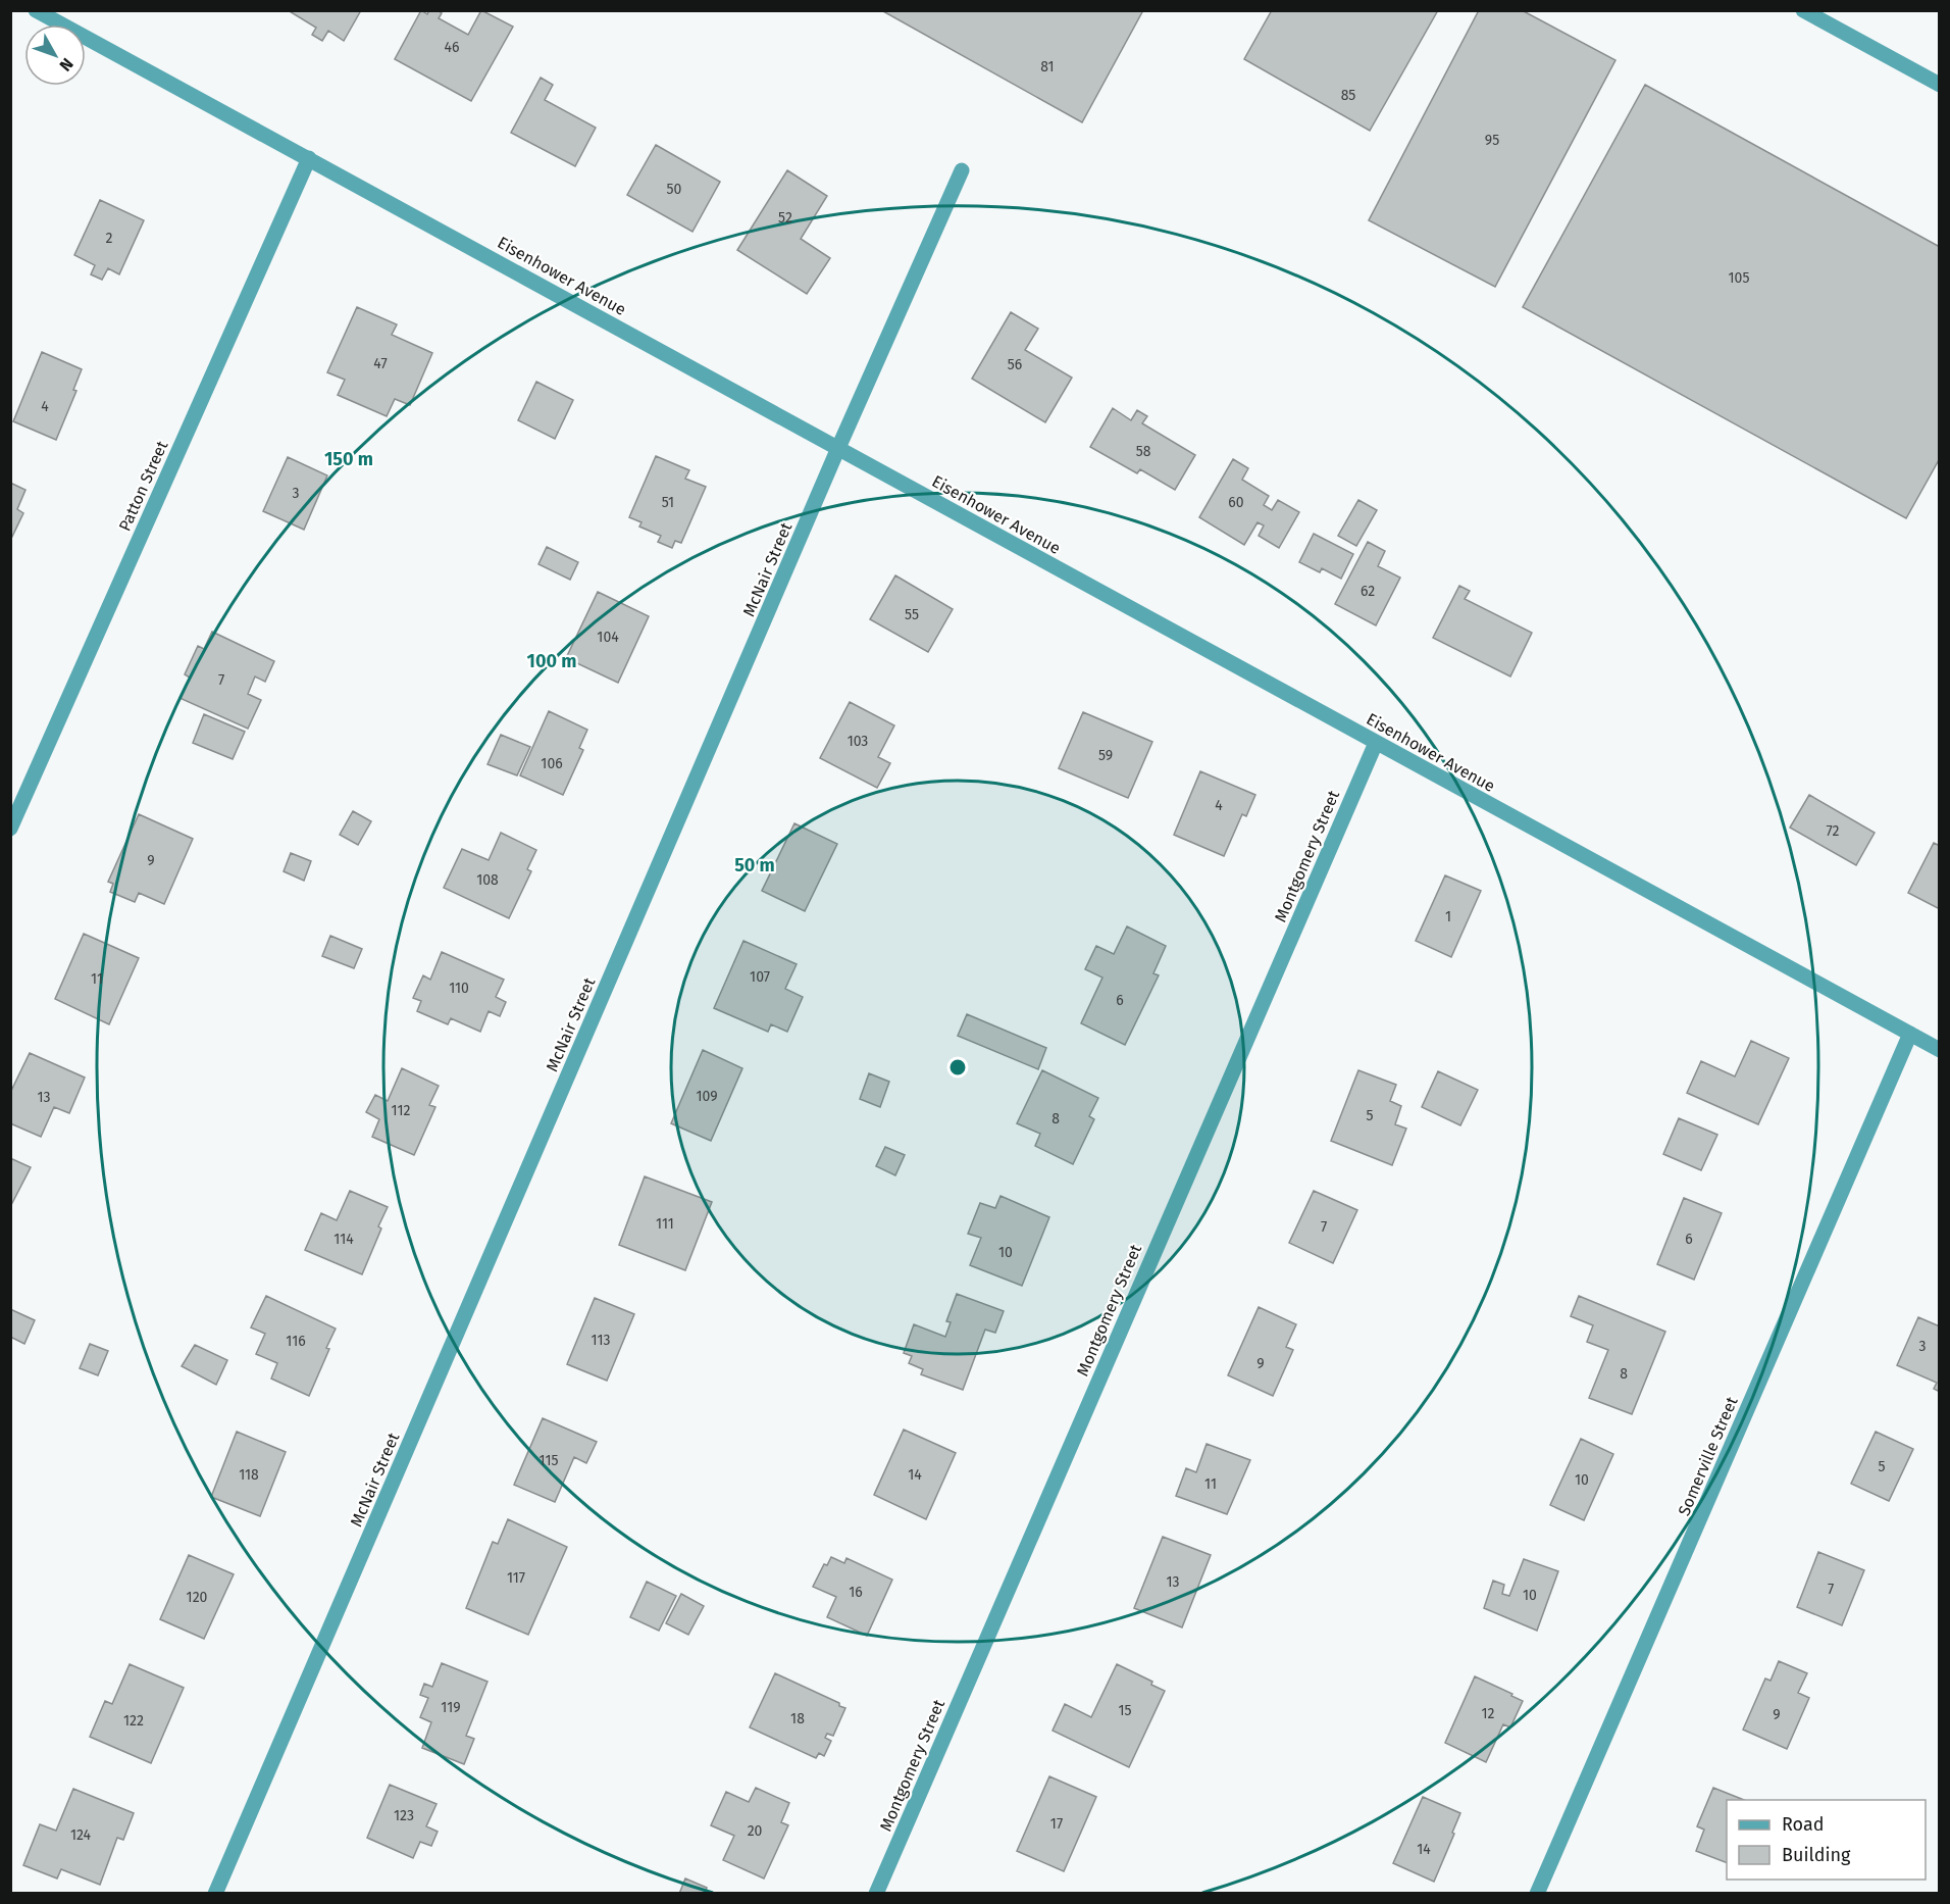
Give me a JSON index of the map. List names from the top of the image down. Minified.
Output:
{"streets":{"street":["Eisenhower Avenue","Patton Street","McNair Street","Montgomery Street","Somerville Street"]},"crossings":[["Eisenhower Avenue","Patton Street"],["Eisenhower Avenue","McNair Street"],["Eisenhower Avenue","Montgomery Street"],["Eisenhower Avenue","Somerville Street"]],"house_numbers":["46","81","85","95","50","52","2","105","47","56","4","58","3","51","60","62","55","104","7","103","59","106","4","72","9","108","1","107","11","110","6","109","13","112","5","8","111","7","114","6","10","113","116","3","9","8","115","5","118","14","10","11","117","13","7","16","10","120","119","15","12","9","18","122","123","17","20","124","14"],"legend":["Road","Building"],"north":"bottom right","rings":["150 m","100 m","50 m"]}
